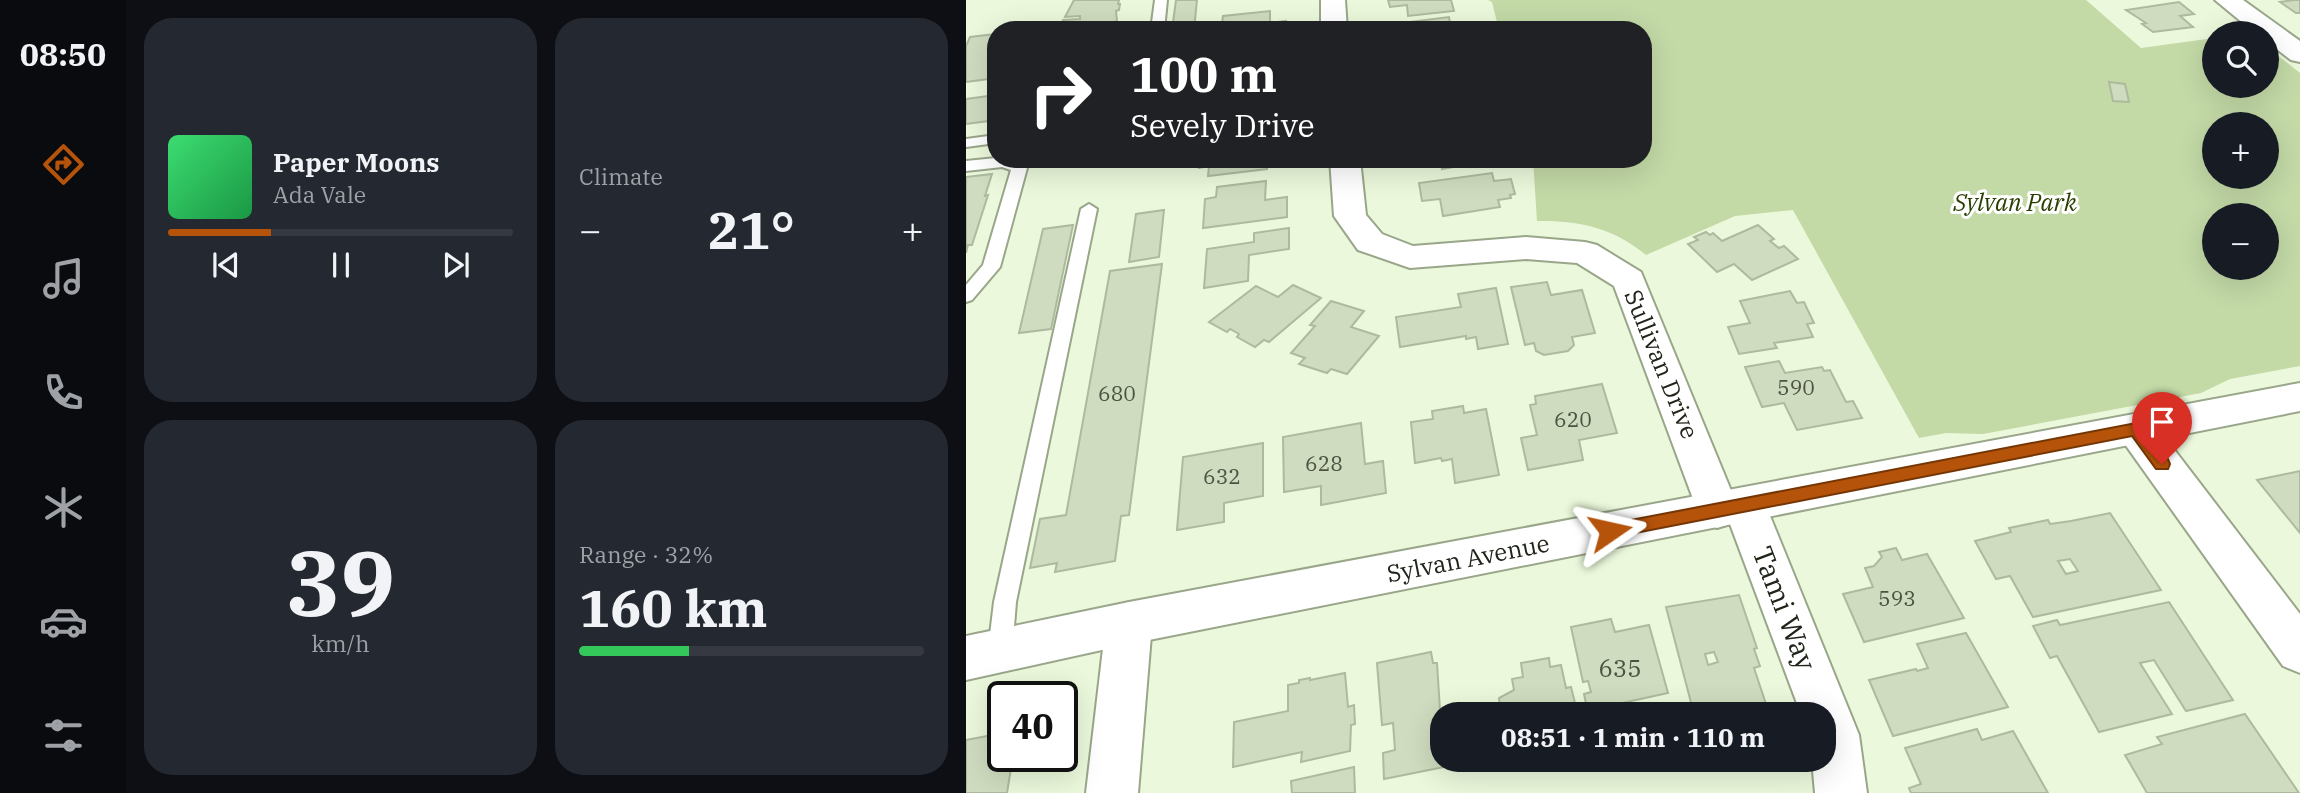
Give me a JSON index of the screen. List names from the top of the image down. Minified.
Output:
{"streets":{"street":["Sullivan Drive","Sylvan Avenue","Tami Way"]},"crossings":[["Sullivan Drive","Sylvan Avenue"],["Sullivan Drive","Tami Way"],["Sylvan Avenue","Tami Way"]],"parks":["Sylvan Park"],"house_numbers":["590","680","620","628","632","593","635"],"page":{"tabs":"08:50","tile":["Climate",["39","km/h"],["Range · 32%","160 km"]],"map_buttons":["+","−"],"turn":["100 m","Sevely Drive"],"song":["Paper Moons","Ada Vale"],"heat":["−","21°","+"],"limit":"40","trip":"08:51 · 1 min · 110 m"}}
